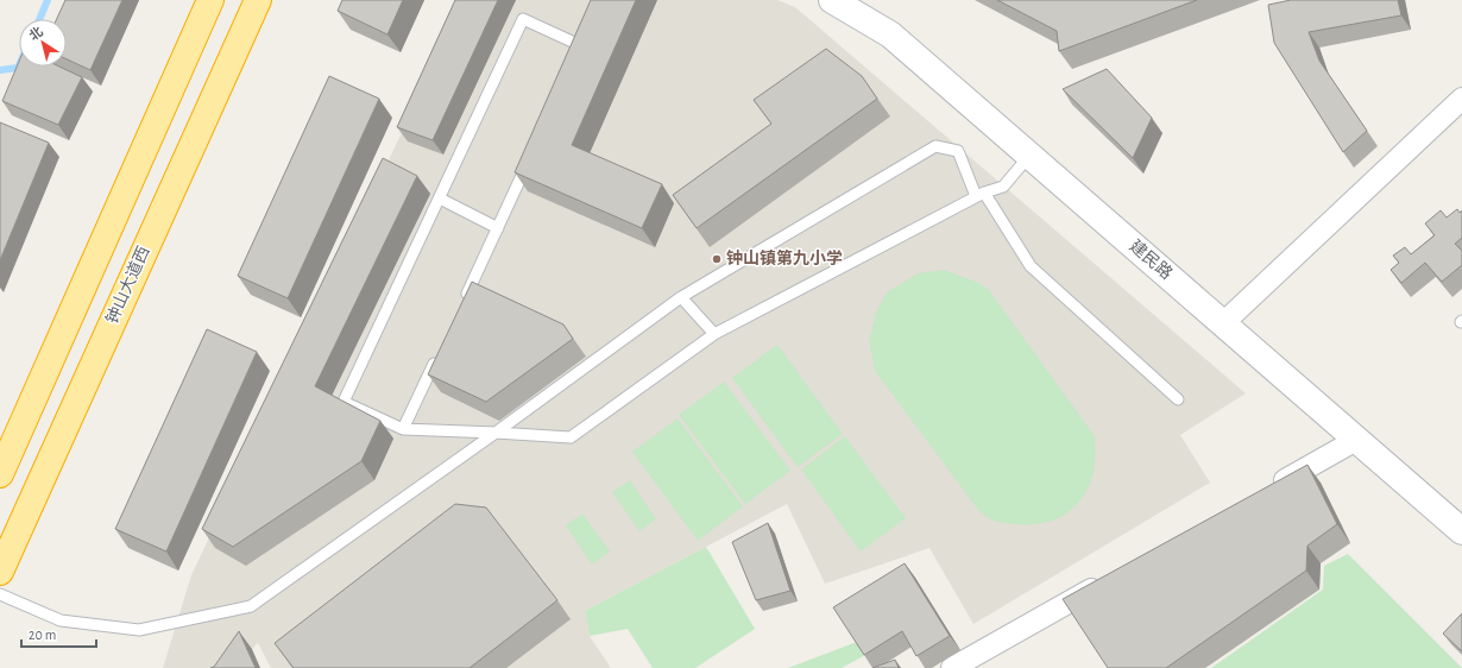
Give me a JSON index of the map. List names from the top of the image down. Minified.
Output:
{"streets":{"highway":["钟山大道西"],"street":["建民路"]},"places":["钟山镇第九小学"],"scale_bar":"20 m","north":"top left"}
